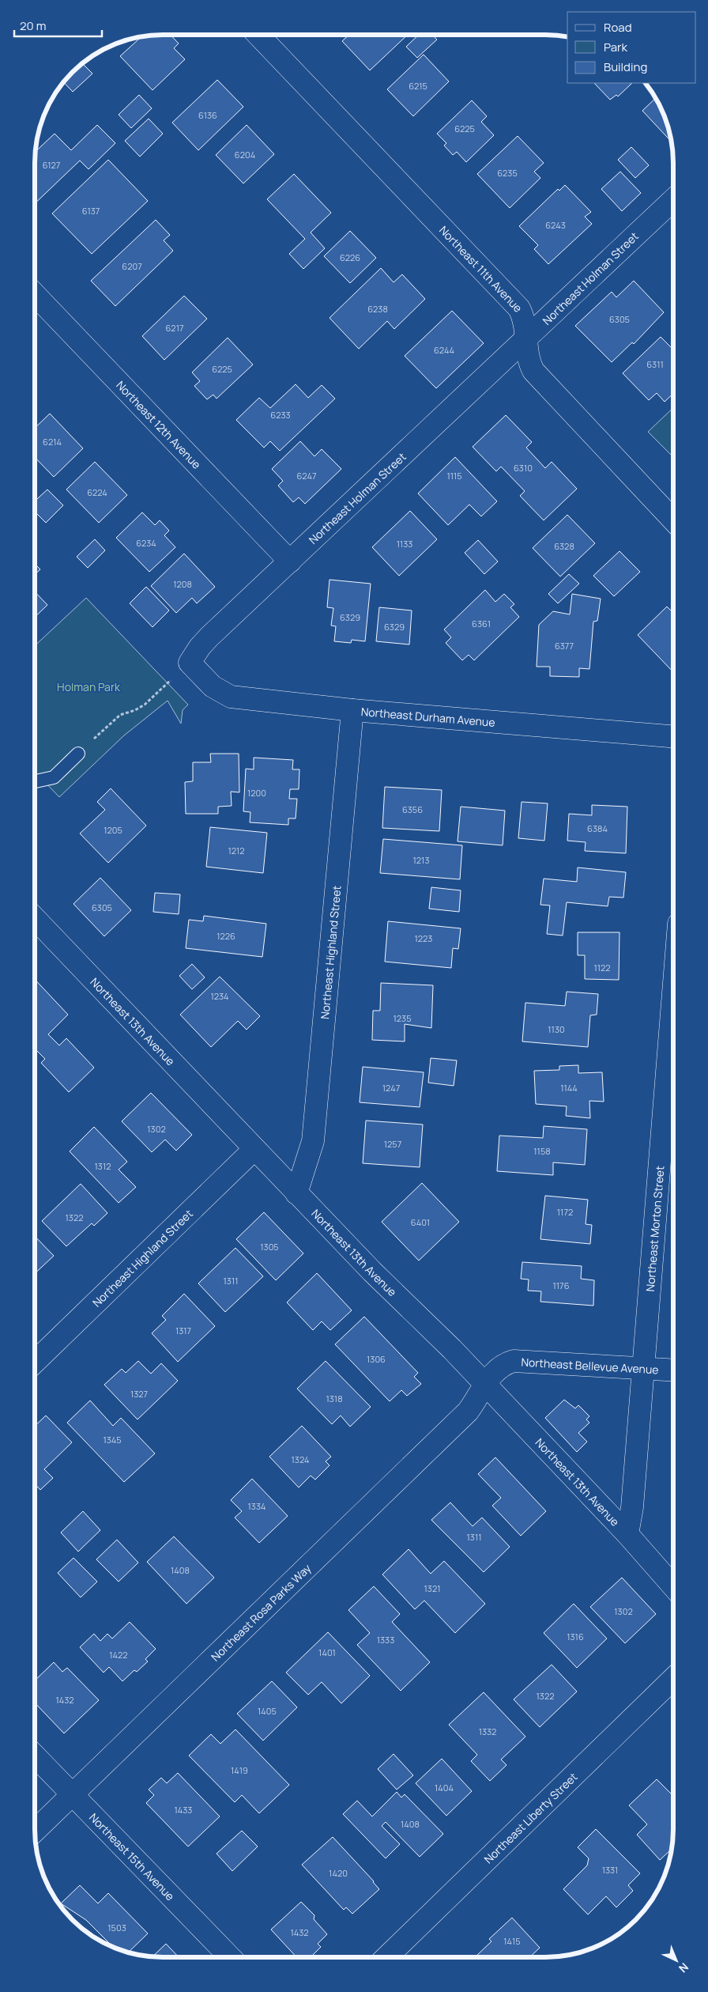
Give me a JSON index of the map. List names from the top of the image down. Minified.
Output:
{"streets":{"street":["Northeast 11th Avenue","Northeast Holman Street","Northeast 12th Avenue","Northeast Durham Avenue","Northeast Highland Street","Northeast 13th Avenue","Northeast Morton Street","Northeast Bellevue Avenue","Northeast Rosa Parks Way","Northeast Liberty Street","Northeast 15th Avenue"]},"crossings":[["Northeast 11th Avenue","Northeast Holman Street"],["Northeast Holman Street","Northeast 12th Avenue"],["Northeast Holman Street","Northeast Durham Avenue"],["Northeast Durham Avenue","Northeast Highland Street"],["Northeast Highland Street","Northeast 13th Avenue"],["Northeast 13th Avenue","Northeast Morton Street"],["Northeast 13th Avenue","Northeast Bellevue Avenue"],["Northeast 13th Avenue","Northeast Rosa Parks Way"],["Northeast Morton Street","Northeast Bellevue Avenue"],["Northeast Bellevue Avenue","Northeast Rosa Parks Way"],["Northeast Rosa Parks Way","Northeast 15th Avenue"]],"parks":["Holman Park"],"house_numbers":["6215","6136","6225","6204","6127","6235","6137","6243","6226","6207","6238","6305","6217","6244","6311","6225","6233","6214","6310","6247","1115","6224","6234","1133","6328","1208","6329","6361","6329","6377","1200","6356","6384","1205","1212","1213","6305","1226","1223","1122","1234","1235","1130","1247","1144","1302","1257","1158","1312","1172","1322","6401","1305","1311","1176","1317","1306","1327","1318","1345","1324","1334","1311","1408","1321","1302","1316","1333","1401","1422","1322","1432","1405","1332","1419","1404","1433","1408","1331","1420","1503","1432","1415"],"legend":["Road","Park","Building"],"scale_bar":"20 m","north":"bottom right"}
